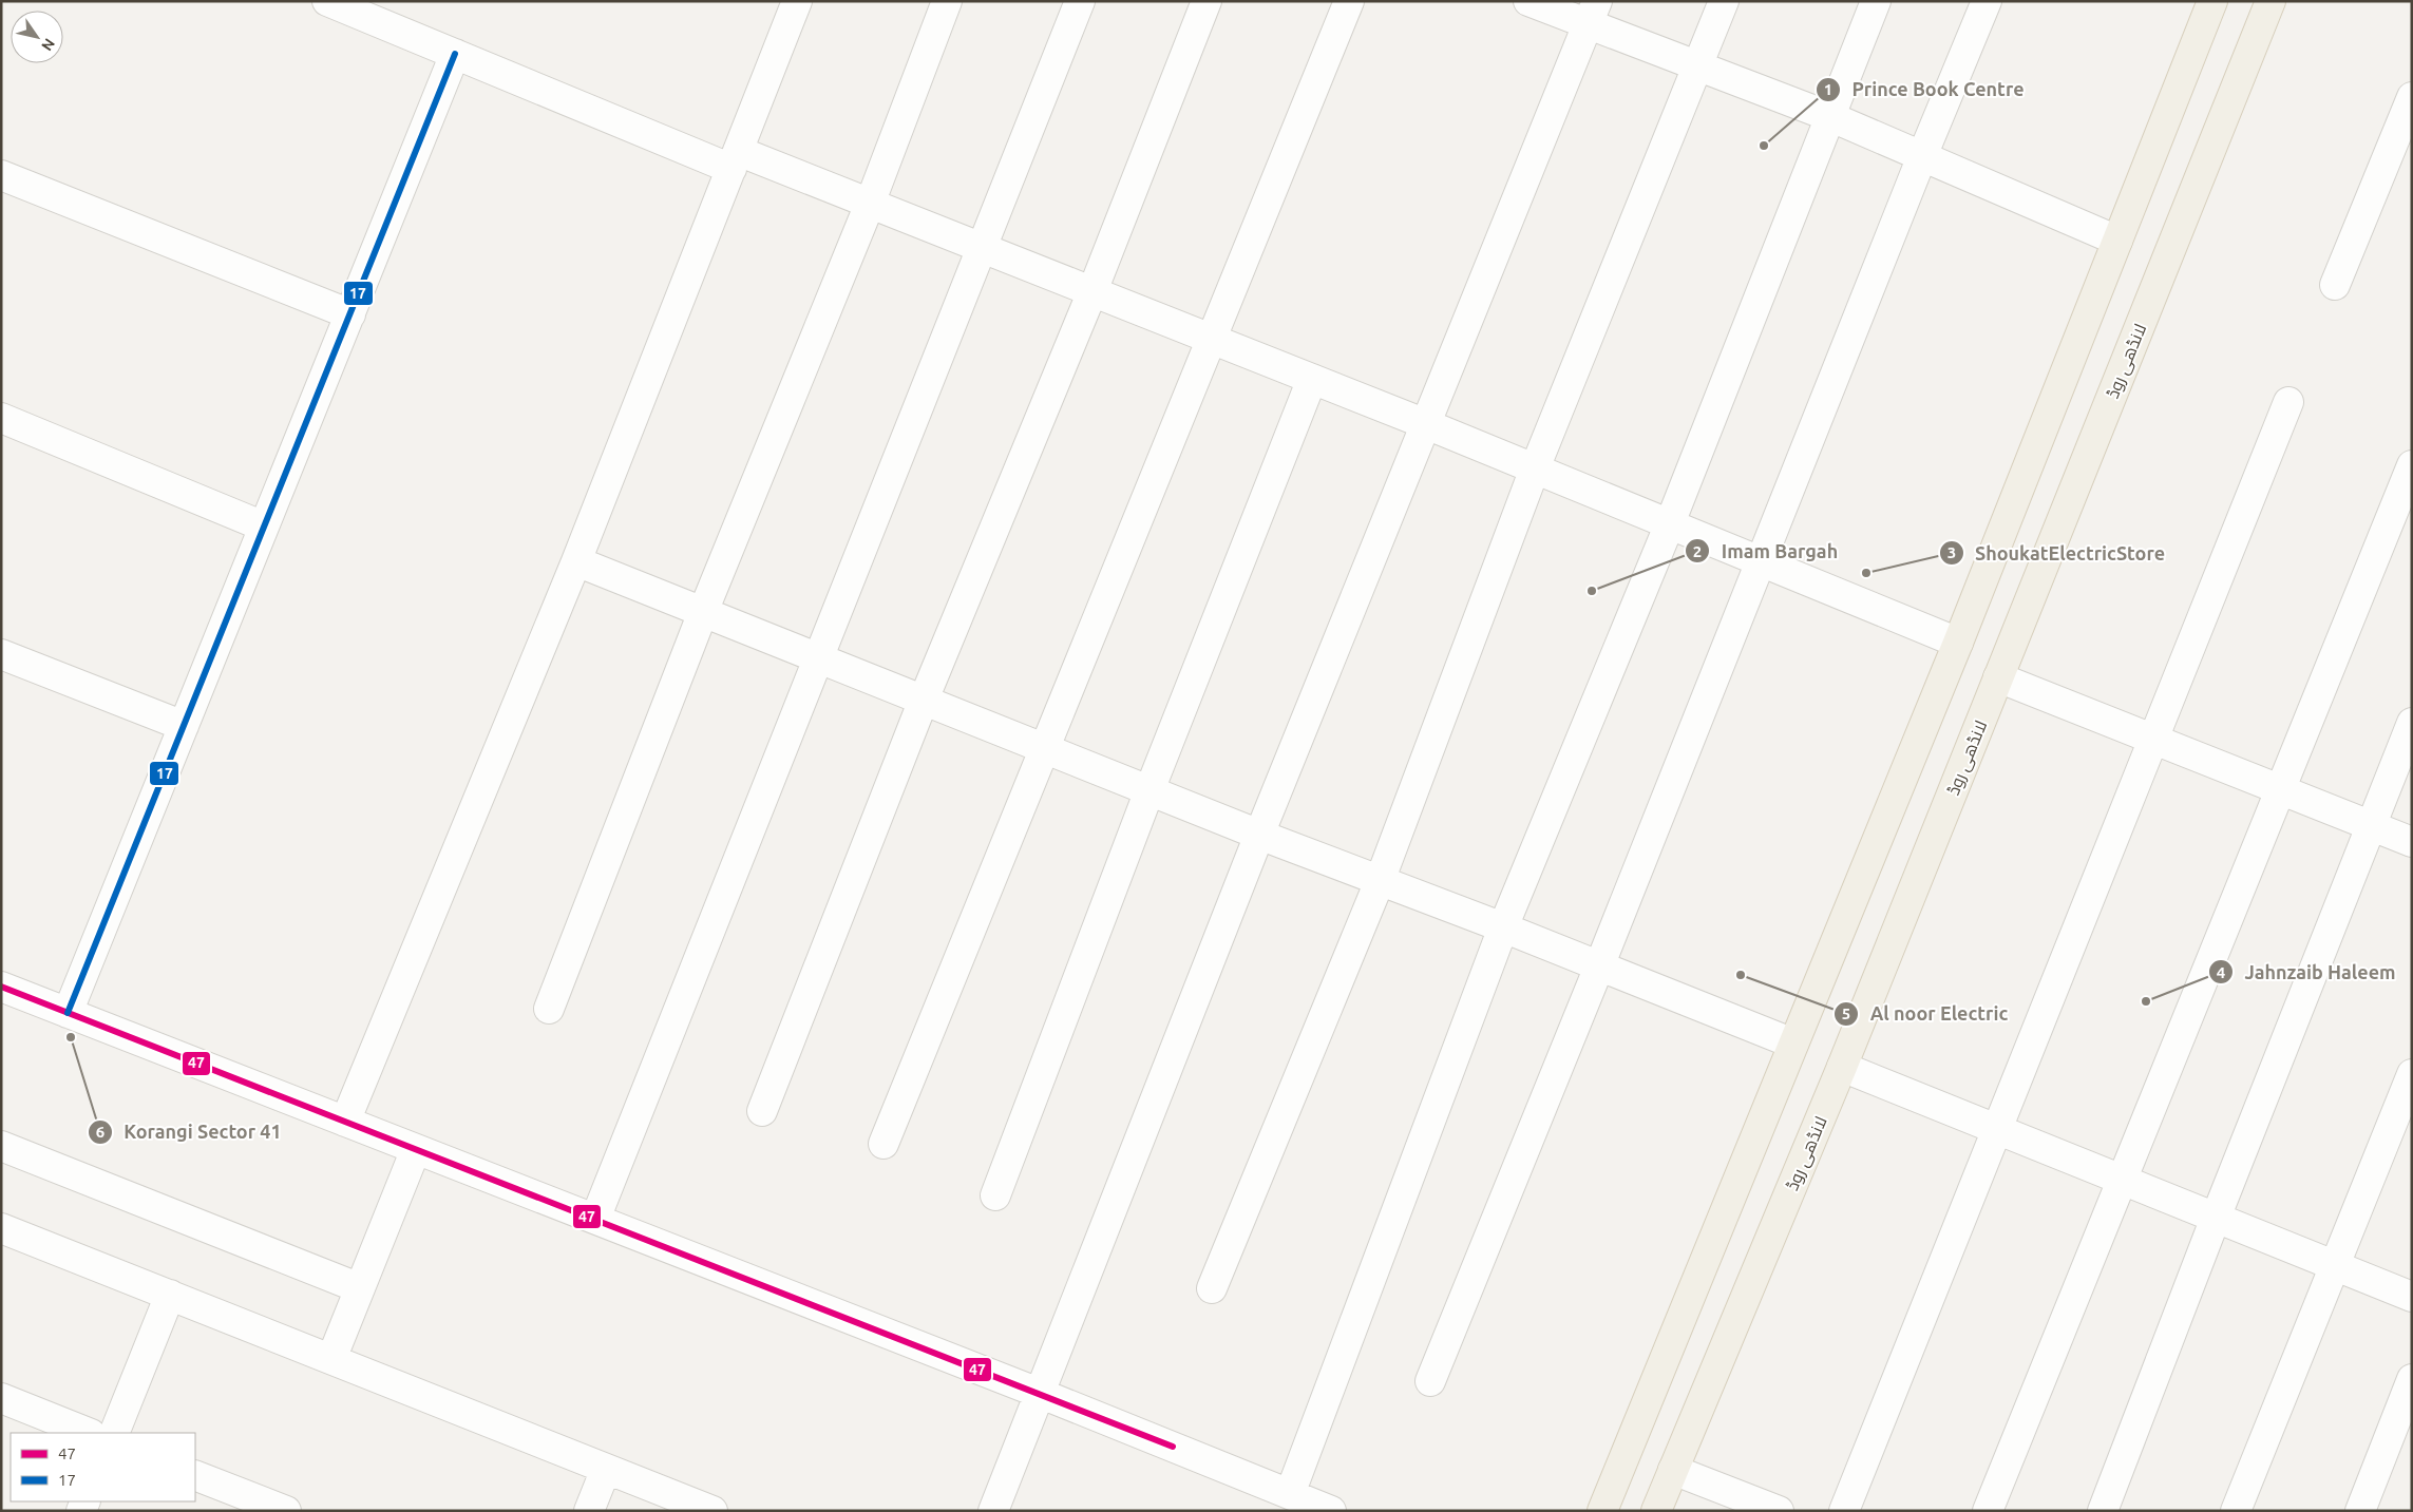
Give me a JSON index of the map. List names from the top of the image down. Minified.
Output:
{"streets":{"main road":["لانڈھی روڈ"]},"places":["Prince Book Centre","ShoukatElectricStore","Imam Bargah","Al noor Electric","Jahnzaib Haleem","Korangi Sector 41"],"lines":["transit line 17","transit line 47"],"legend":["47","17"],"north":"bottom right"}
